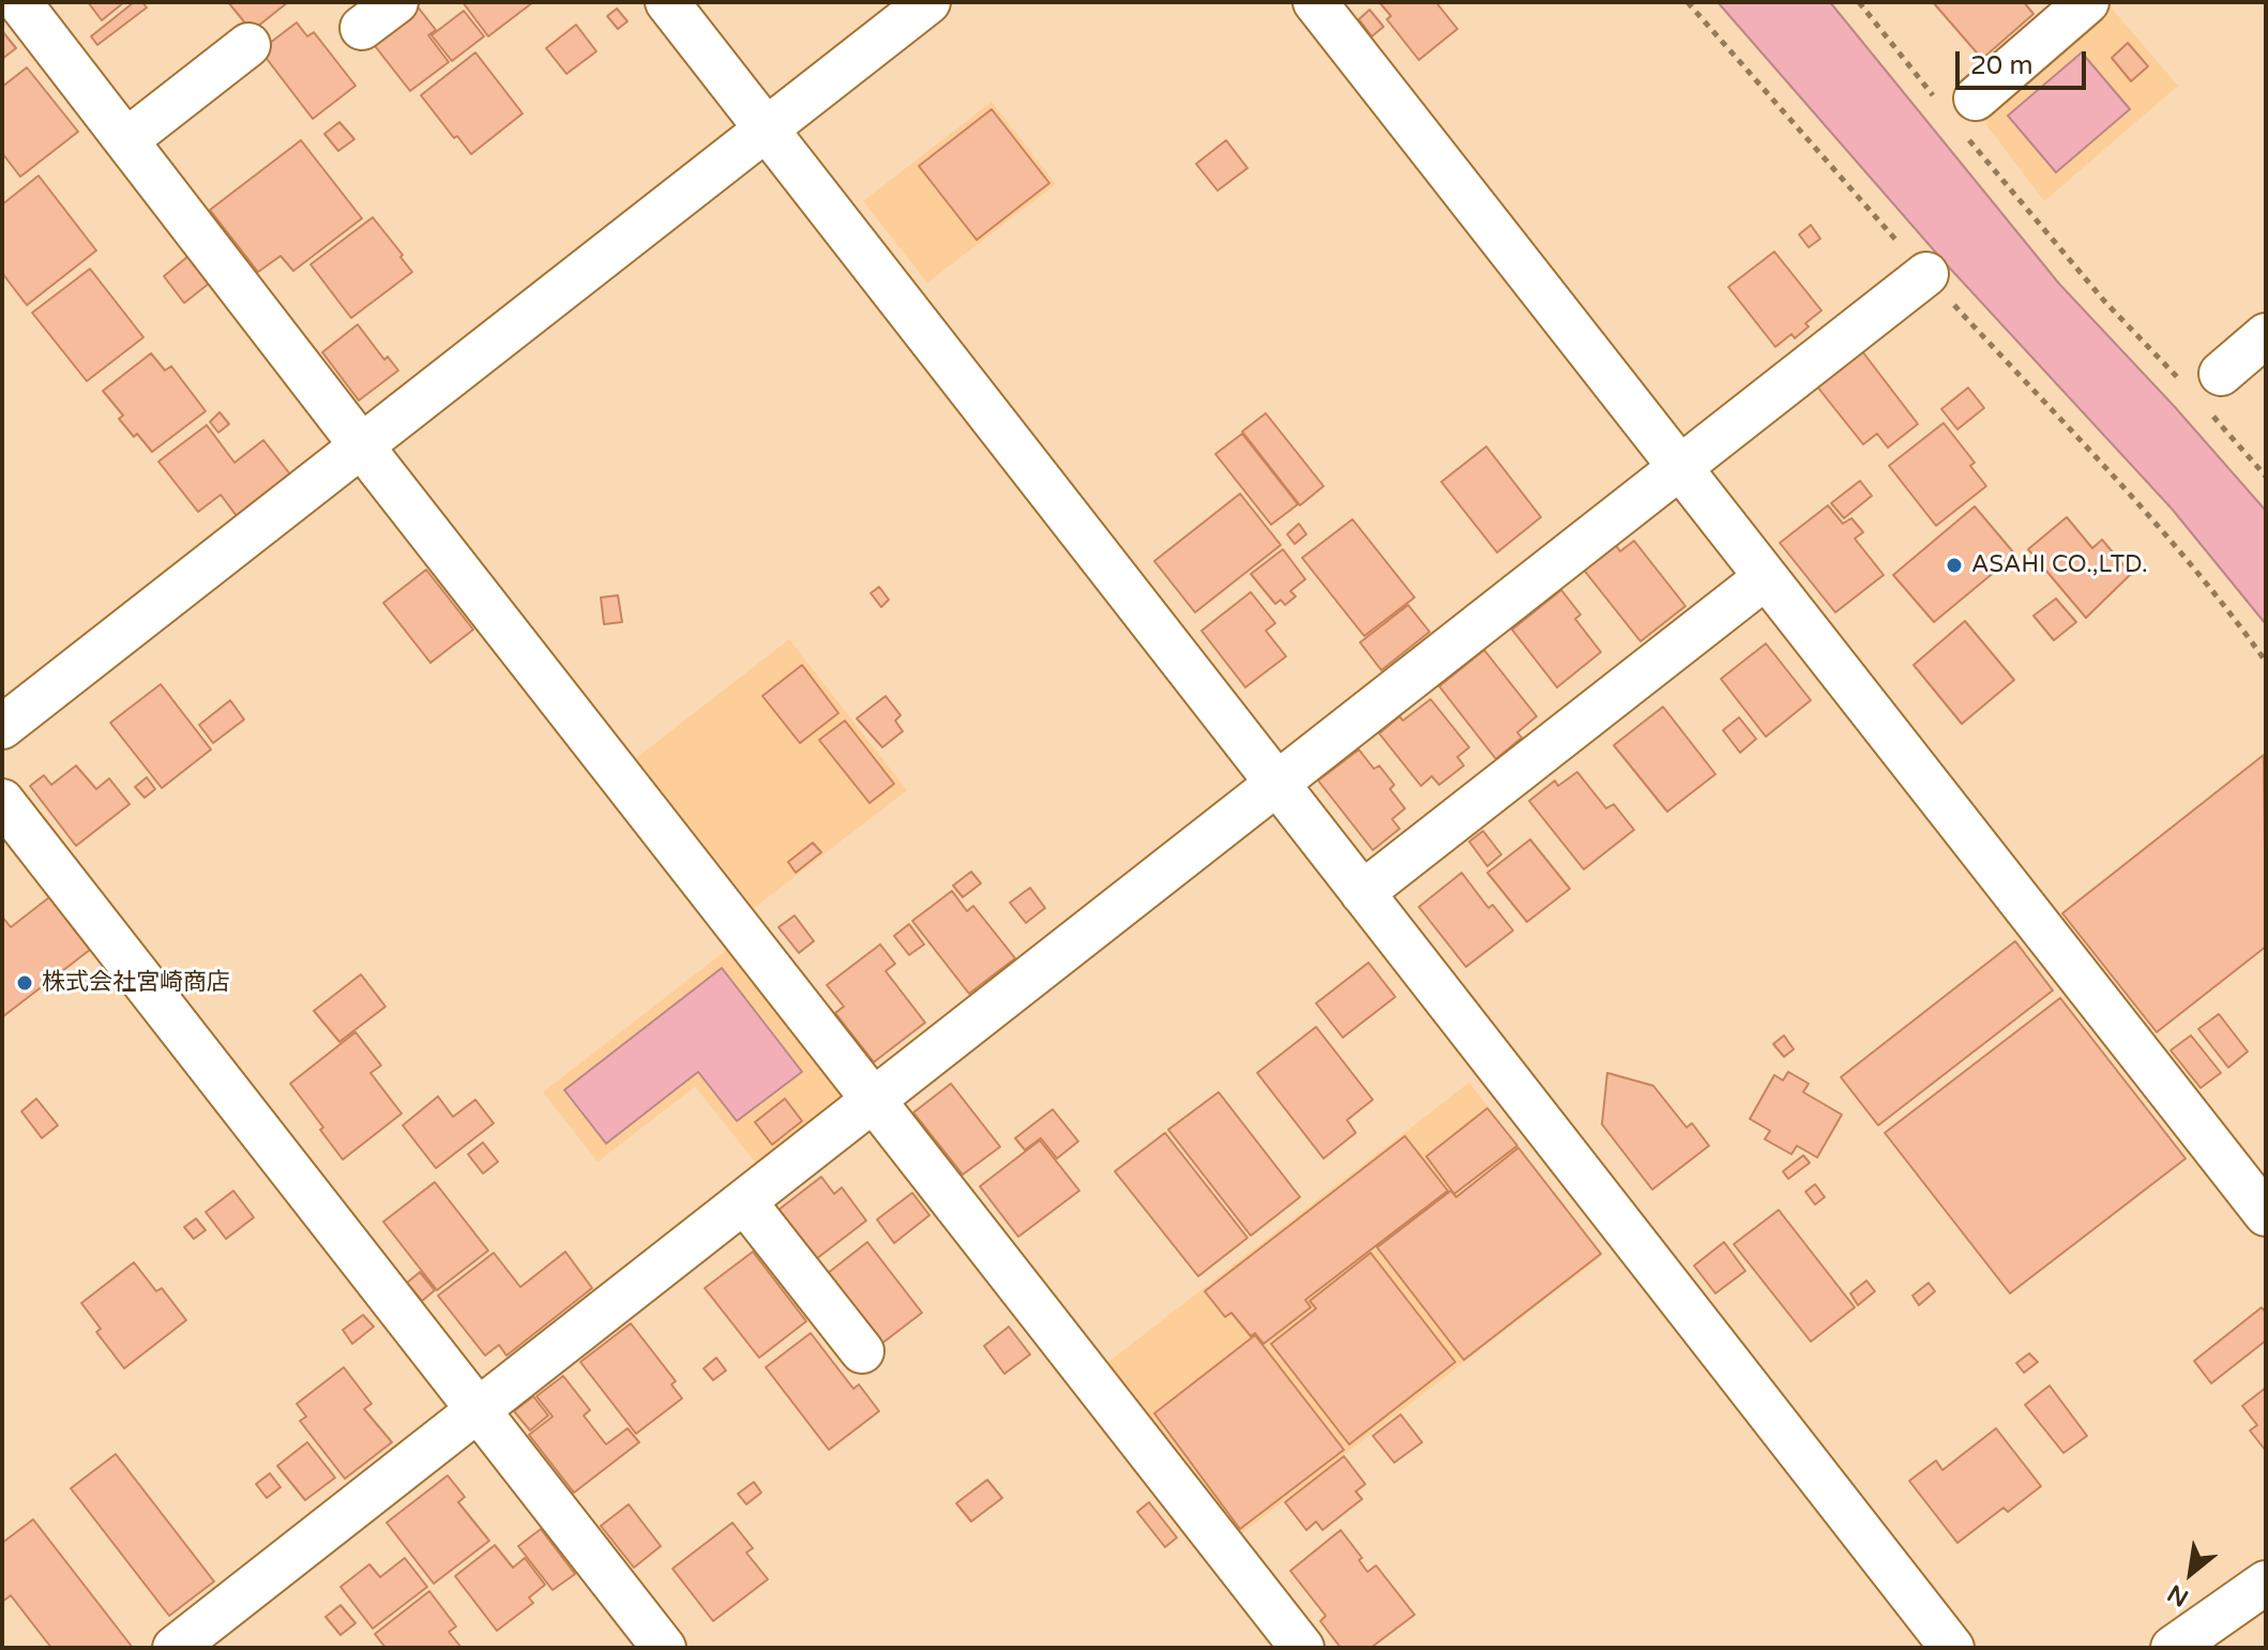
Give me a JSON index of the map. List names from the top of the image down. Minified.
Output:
{"places":["ASAHI CO.,LTD.","株式会社宮崎商店"],"scale_bar":"20 m","north":"bottom left"}
